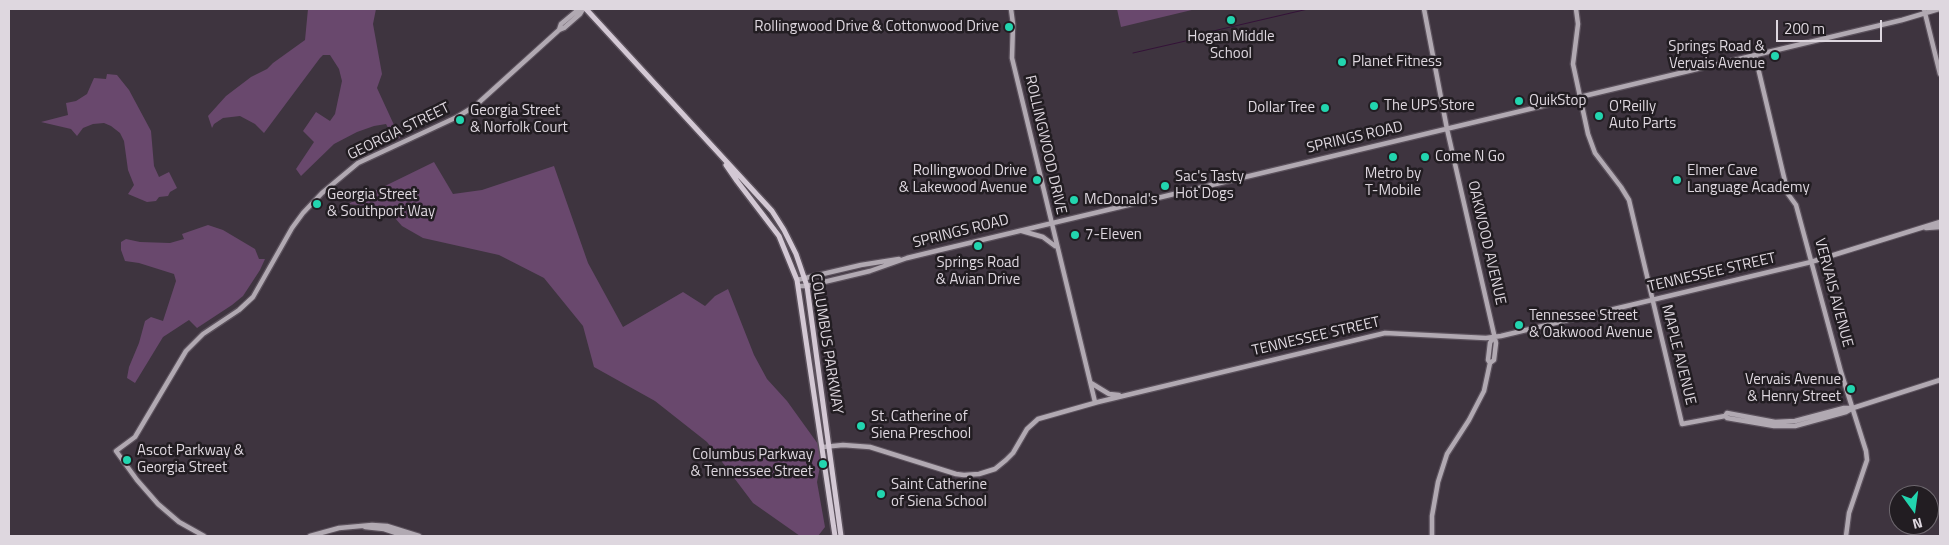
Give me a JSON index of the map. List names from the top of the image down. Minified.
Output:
{"streets":{"main road":["GEORGIA STREET","SPRINGS ROAD","ROLLINGWOOD DRIVE","OAKWOOD AVENUE","TENNESSEE STREET","VERVAIS AVENUE","COLUMBUS PARKWAY","MAPLE AVENUE"]},"crossings":[["GEORGIA STREET","COLUMBUS PARKWAY"],["SPRINGS ROAD","ROLLINGWOOD DRIVE"],["SPRINGS ROAD","OAKWOOD AVENUE"],["SPRINGS ROAD","VERVAIS AVENUE"],["SPRINGS ROAD","COLUMBUS PARKWAY"],["SPRINGS ROAD","MAPLE AVENUE"],["ROLLINGWOOD DRIVE","TENNESSEE STREET"],["OAKWOOD AVENUE","TENNESSEE STREET"],["TENNESSEE STREET","VERVAIS AVENUE"],["TENNESSEE STREET","COLUMBUS PARKWAY"],["TENNESSEE STREET","MAPLE AVENUE"],["VERVAIS AVENUE","MAPLE AVENUE"]],"places":["Hogan Middle School","Rollingwood Drive & Cottonwood Drive","Springs Road & Vervais Avenue","Planet Fitness","QuikStop","The UPS Store","Dollar Tree","O'Reilly Auto Parts","Georgia Street & Norfolk Court","Metro by T-Mobile","Come N Go","Rollingwood Drive & Lakewood Avenue","Elmer Cave Language Academy","Sac's Tasty Hot Dogs","McDonald's","Georgia Street & Southport Way","7-Eleven","Springs Road & Avian Drive","Tennessee Street & Oakwood Avenue","Vervais Avenue & Henry Street","St. Catherine of Siena Preschool","Ascot Parkway & Georgia Street","Columbus Parkway & Tennessee Street","Saint Catherine of Siena School"],"scale_bar":"200 m","north":"bottom"}
